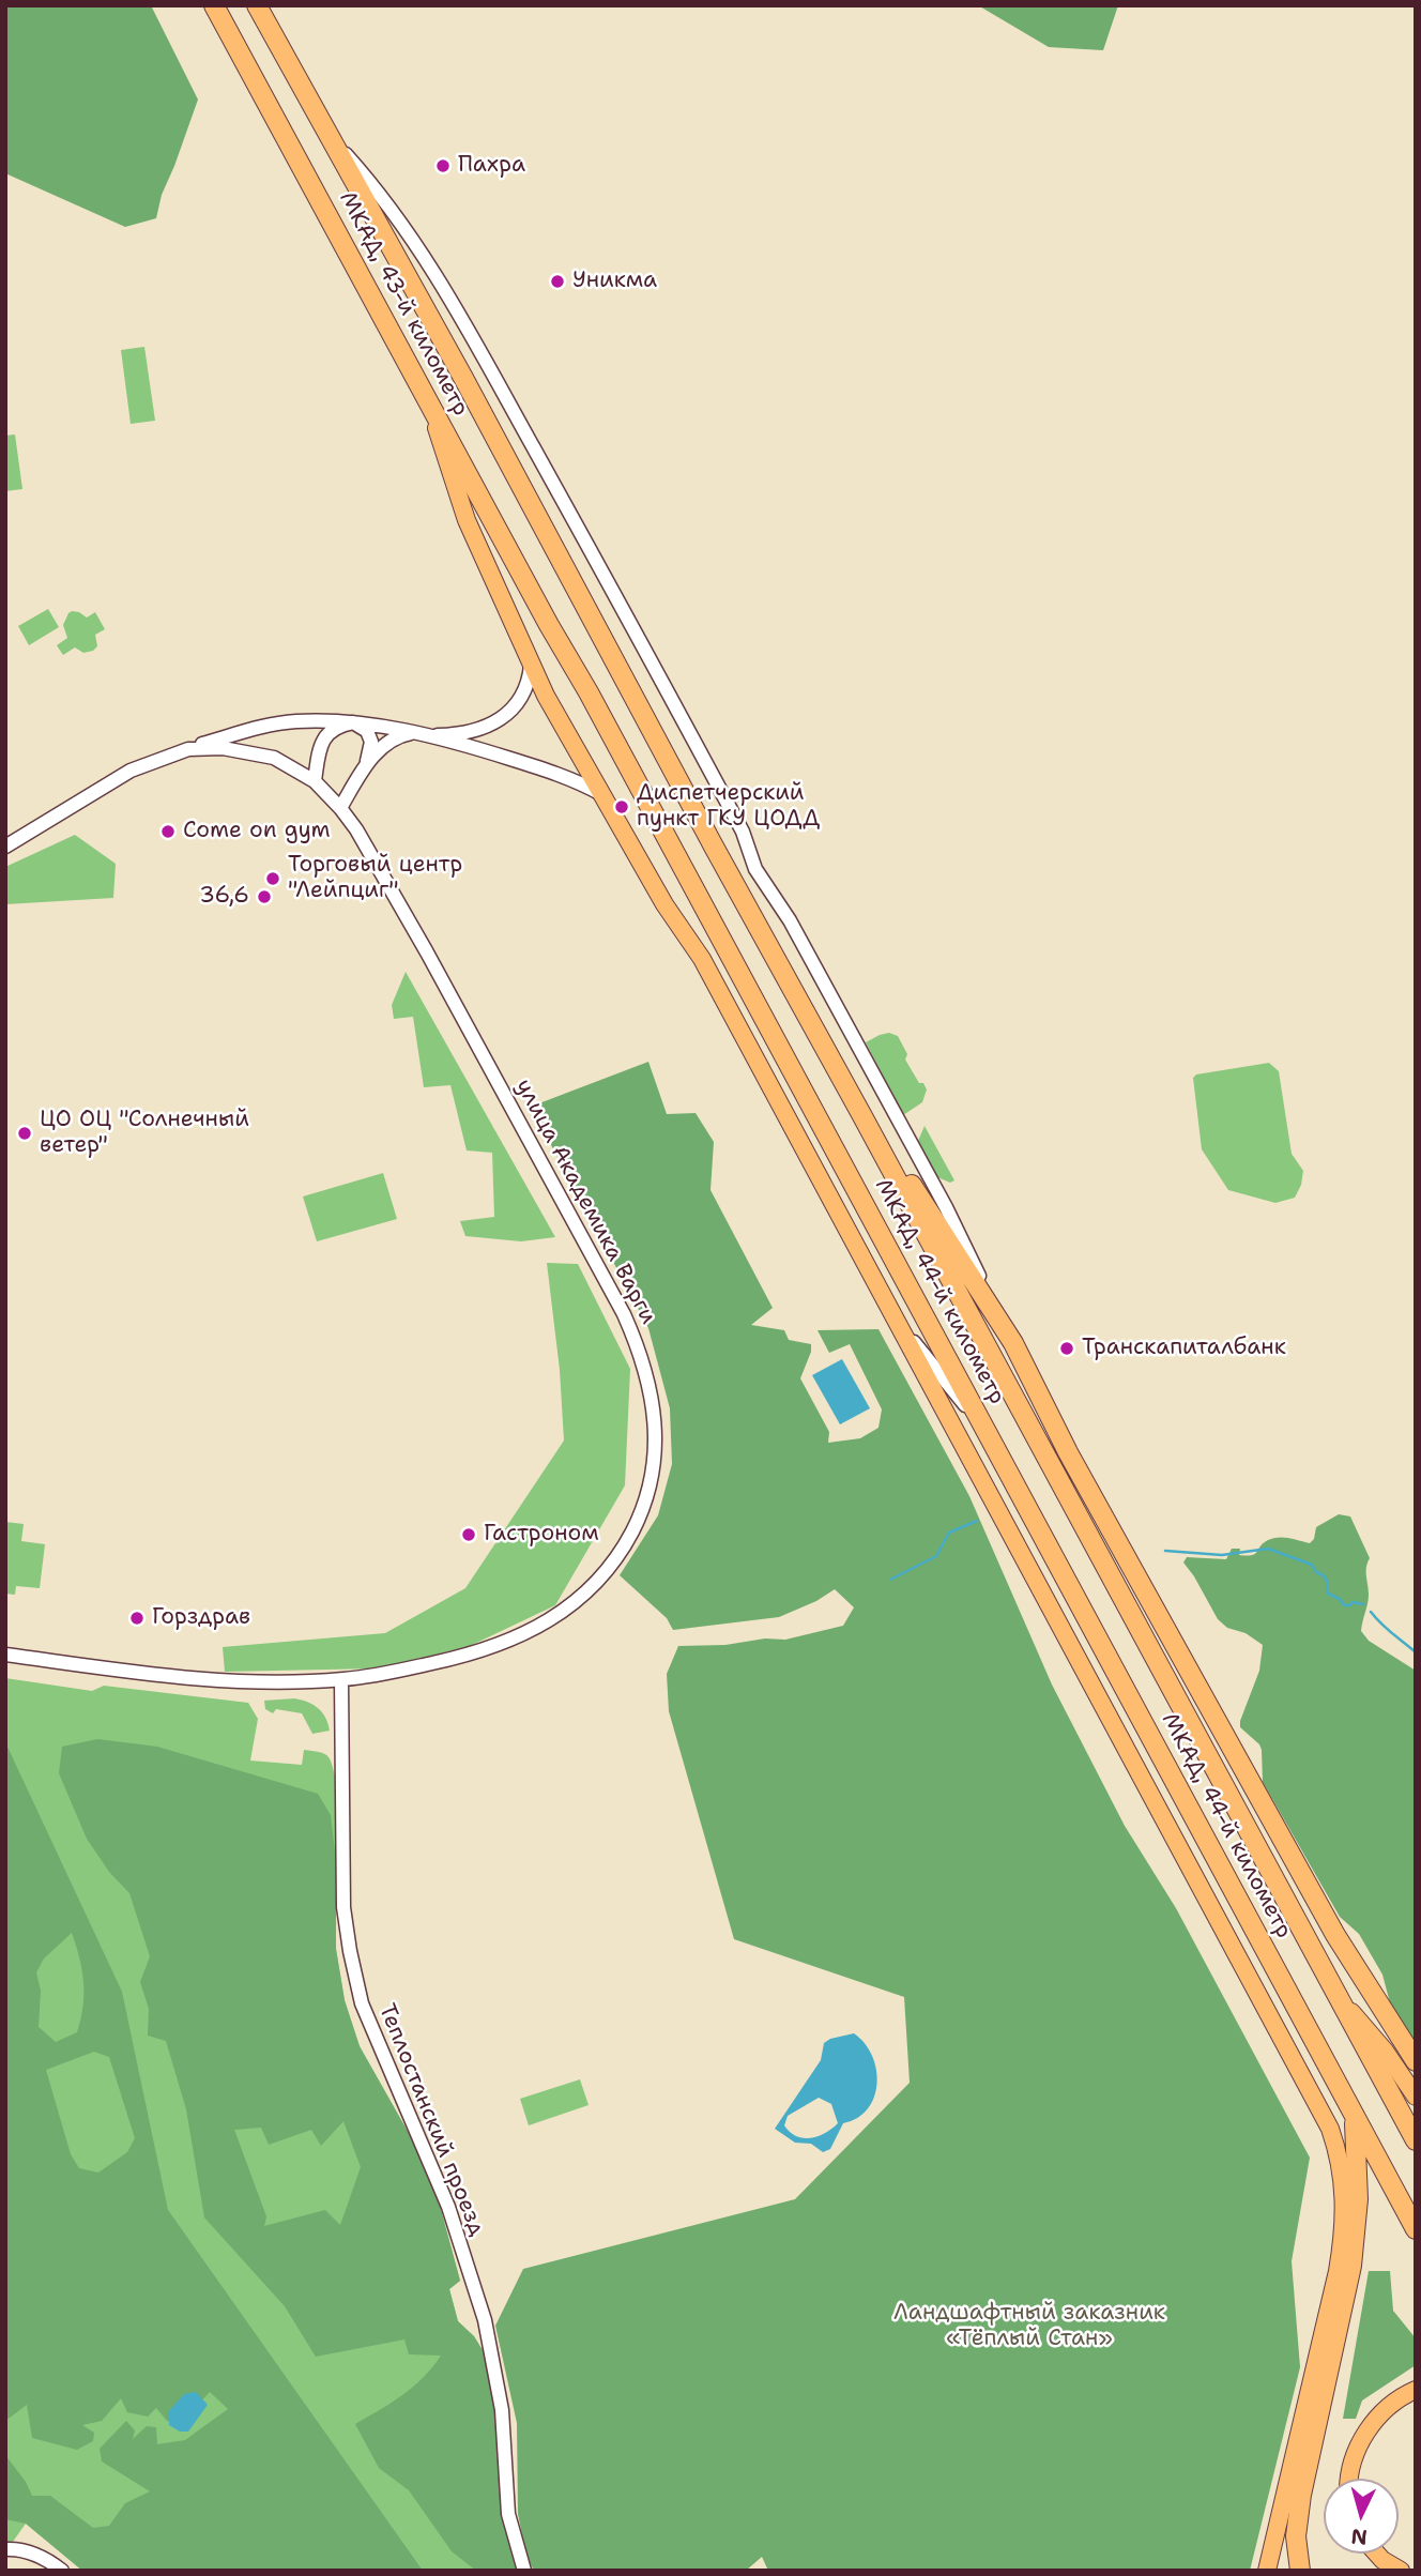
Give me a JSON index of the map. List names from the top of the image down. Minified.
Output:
{"streets":{"highway":["МКАД, 43-й километр","МКАД, 44-й километр"],"street":["улица Академика Варги","Теплостанский проезд"]},"crossings":[["МКАД, 43-й километр","МКАД, 44-й километр"],["улица Академика Варги","Теплостанский проезд"]],"parks":["Ландшафтный заказник «Тёплый Стан»"],"places":["Пахра","Уникма","Диспетчерский пункт ГКУ ЦОДД","Come on gym","Торговый центр \"Лейпциг\"","36,6","ЦО ОЦ \"Солнечный ветер\"","Транскапиталбанк","Гастроном","Горздрав"],"north":"bottom"}
